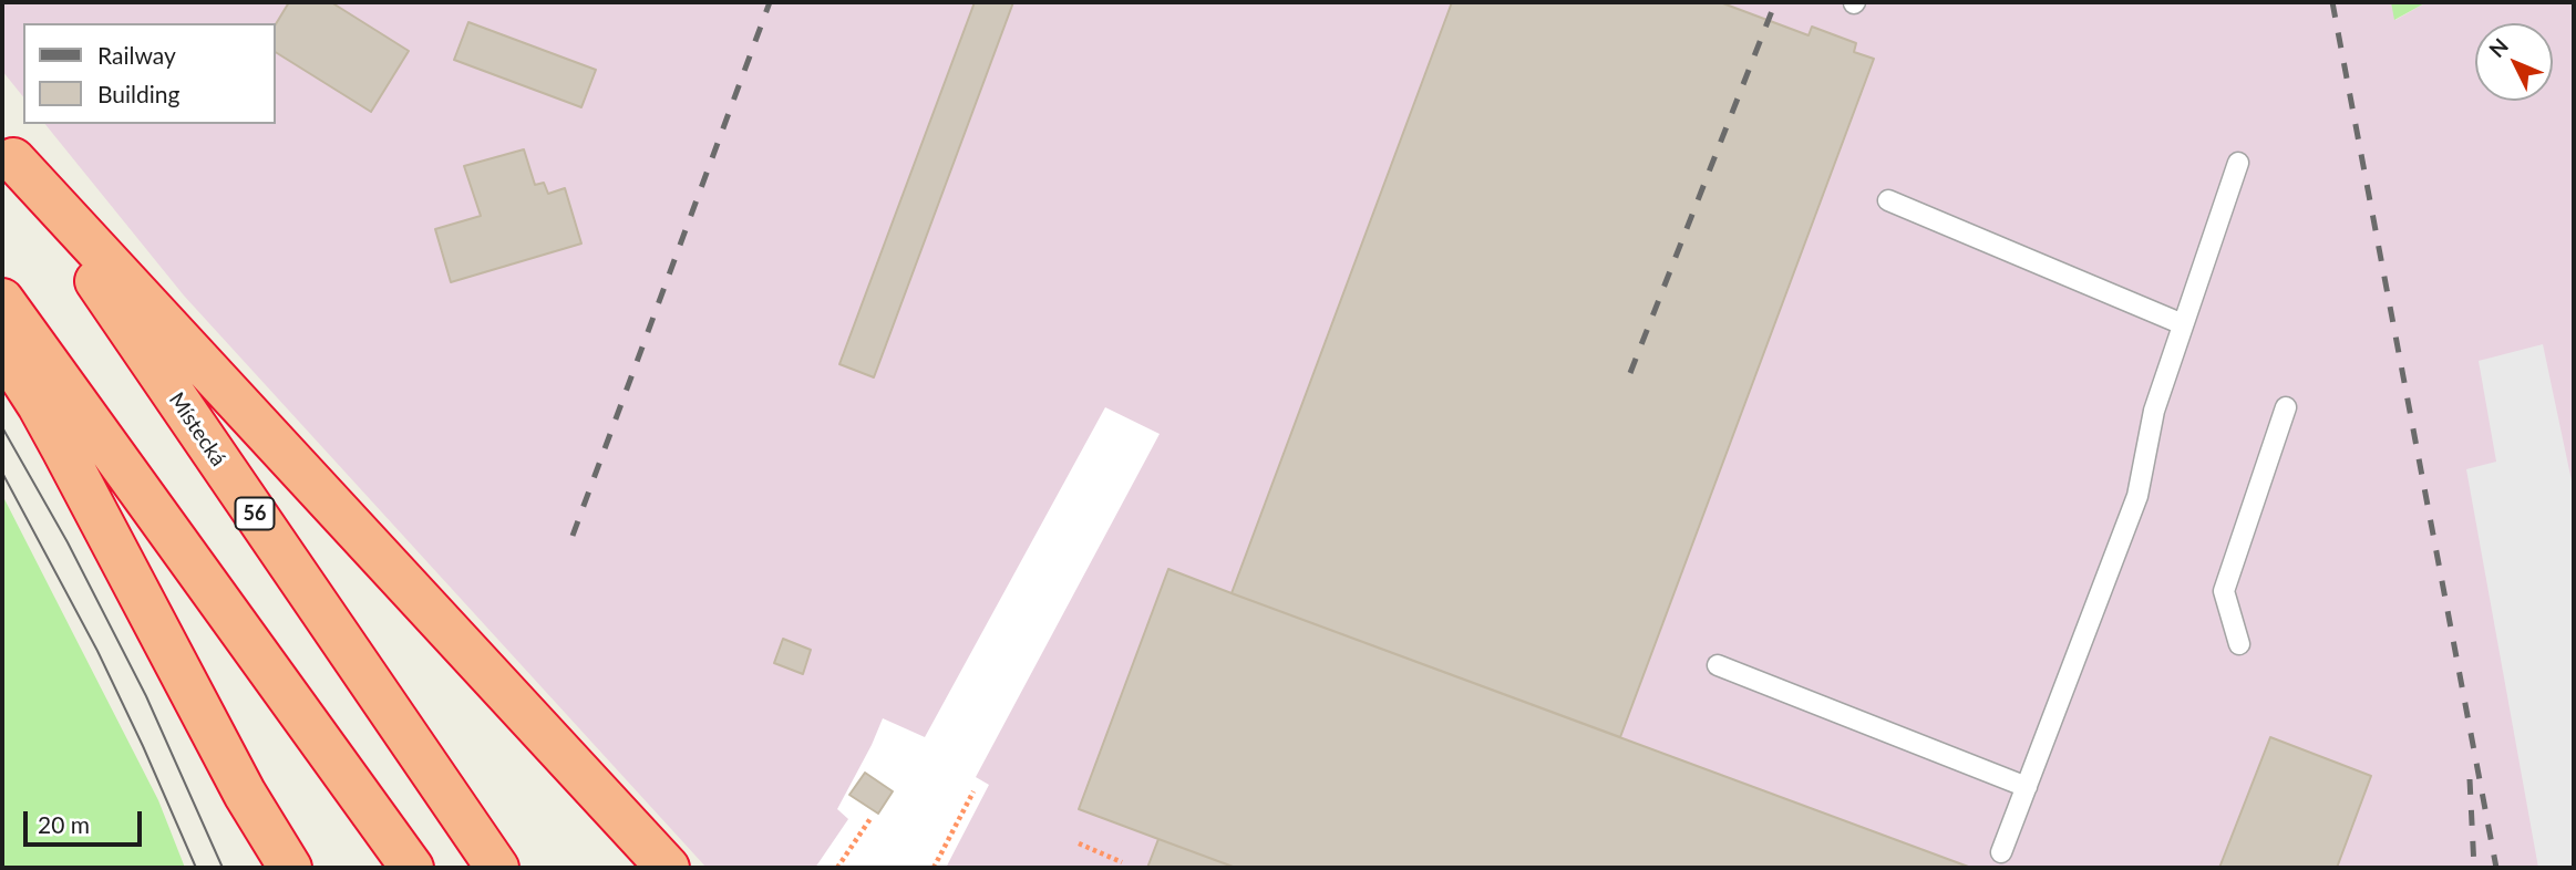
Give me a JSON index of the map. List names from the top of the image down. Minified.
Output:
{"streets":{"highway":["Místecká","56"]},"legend":["Railway","Building"],"scale_bar":"20 m","north":"top left"}
